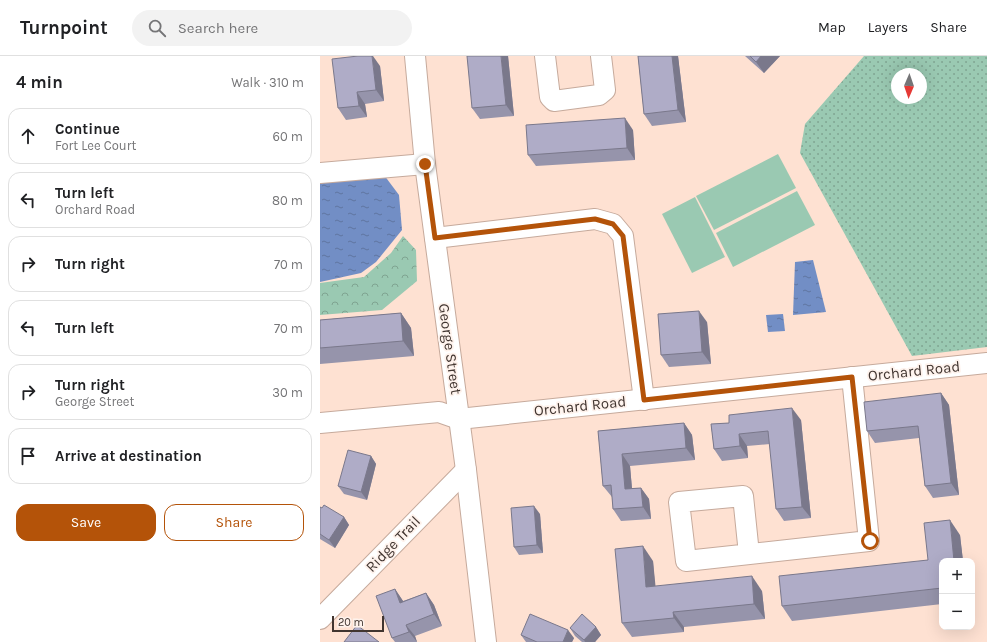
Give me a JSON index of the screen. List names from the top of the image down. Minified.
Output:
{"streets":{"street":["George Street","Orchard Road","Ridge Trail"]},"crossings":[["George Street","Orchard Road"],["George Street","Ridge Trail"]],"scale_bar":"20 m","north":"bottom","page":{"header":"Turnpoint","search":"Search here","nav":["Map","Layers","Share"],"heading":["4 min","Walk · 310 m"],"list":[["Continue","Fort Lee Court","60 m"],["Turn left","Orchard Road","80 m"],["Turn right","70 m"],["Turn left","70 m"],["Turn right","George Street","30 m"],"Arrive at destination"],"buttons":["Save","Share"],"map_buttons":["+","−"],"scale":"20 m"}}
